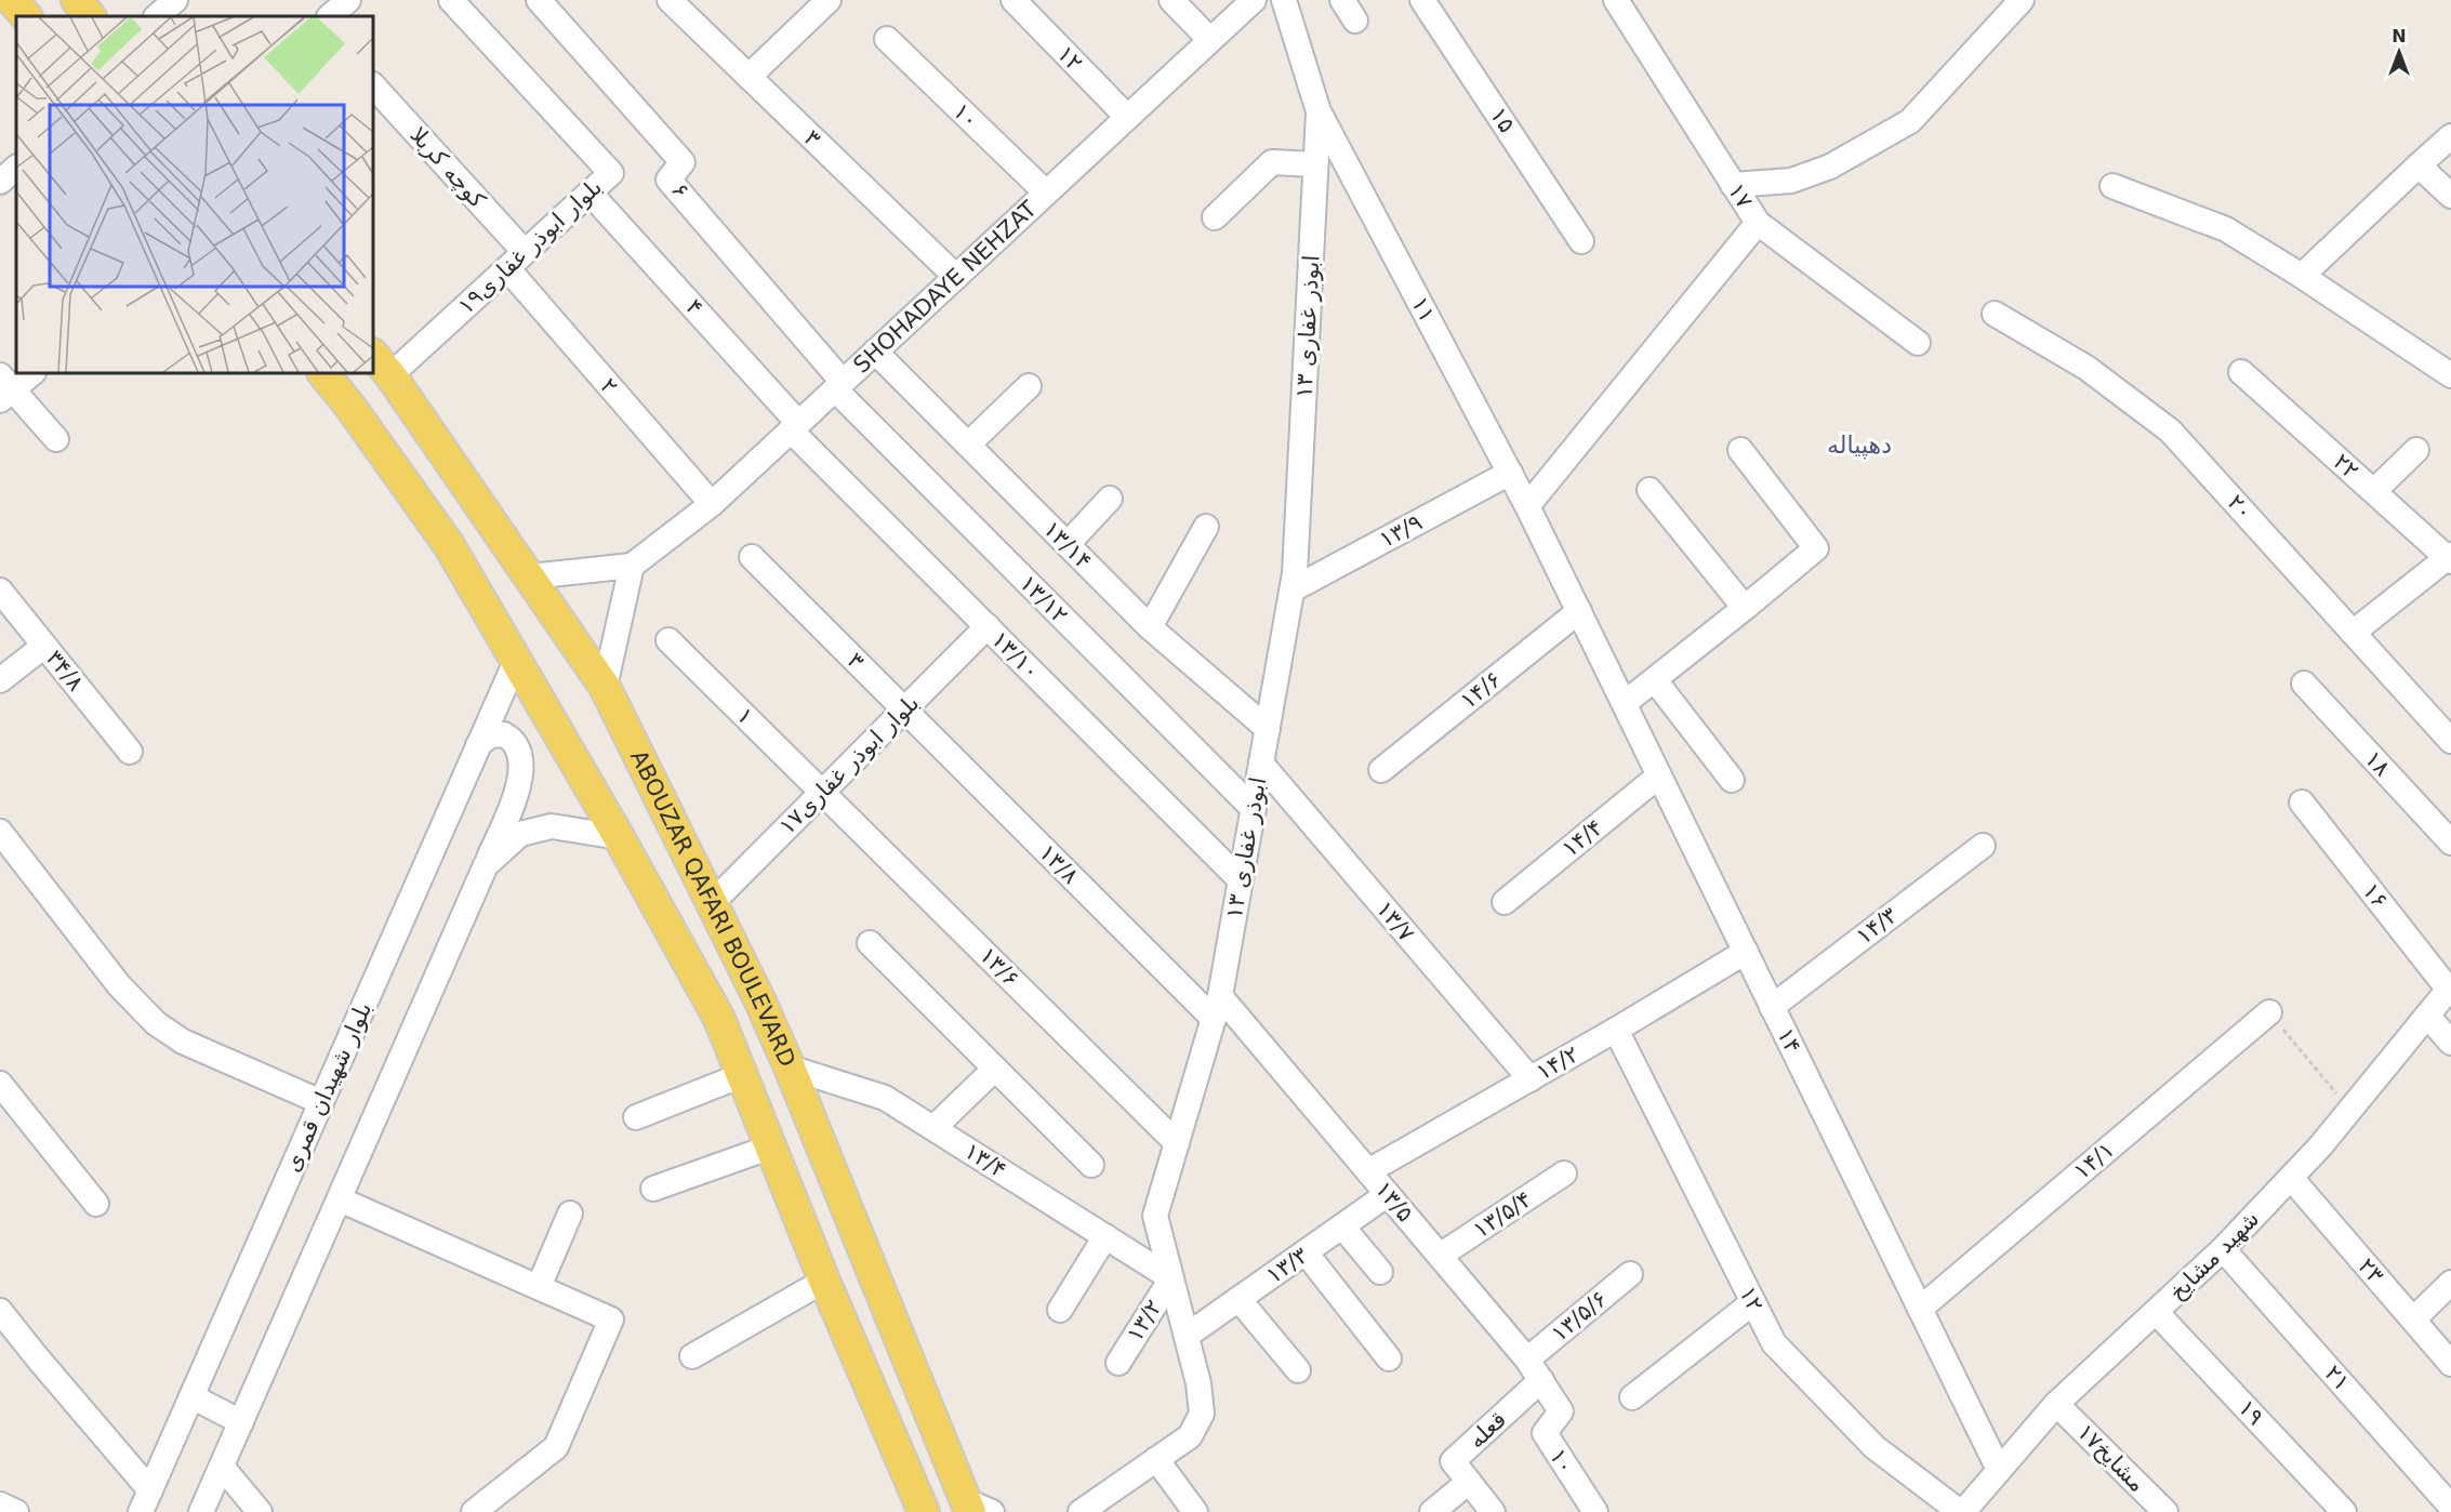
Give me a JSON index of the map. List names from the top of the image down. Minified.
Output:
{"streets":{"main road":["ABOUZAR QAFARI BOULEVARD"],"street":["۱۲","۱۰","۱۵","۳","کوچه کربلا","۶","۱۷","بلوار ابوذر غفاری۱۹","SHOHADAYE NEHZAT","۴","۱۱","۱۳ ابوذر غفاری","۲","۲۲","۲۰","۱۳/۹","۱۳/۱۴","۱۳/۱۲","۱۳/۱۰","۳۴/۸","۱۴/۶","۱","۱۸","بلوار ابوذر غفاری۱۷","۱۴/۴","۱۳/۸","۱۶","۱۳/۷","۱۴/۳","۱۳/۶","۱۴","۱۴/۲","بلوار شهیدان قمری","۱۳/۴","۱۴/۱","۱۳/۵","۱۳/۵/۴","شهید مشایخ","۱۳/۳","۲۳","۱۳/۵/۶","۱۳/۲","۲۱","۱۹","قعله","۱۷مشایخ"]},"crossings":[["۱۲","SHOHADAYE NEHZAT"],["۱۲","۱۴/۲"],["۱۲","شهید مشایخ"],["۱۰","SHOHADAYE NEHZAT"],["۱۰","۱۳/۵"],["۳","SHOHADAYE NEHZAT"],["۳","بلوار ابوذر غفاری۱۷"],["۳","۱۳/۸"],["کوچه کربلا","بلوار ابوذر غفاری۱۹"],["۶","SHOHADAYE NEHZAT"],["۶","۱۳/۱۲"],["بلوار ابوذر غفاری۱۹","۴"],["بلوار ابوذر غفاری۱۹","۲"],["بلوار ابوذر غفاری۱۹","ABOUZAR QAFARI BOULEVARD"],["SHOHADAYE NEHZAT","۴"],["SHOHADAYE NEHZAT","۲"],["SHOHADAYE NEHZAT","۱۳/۱۴"],["SHOHADAYE NEHZAT","۱۳/۱۲"],["SHOHADAYE NEHZAT","۱۳/۱۰"],["۴","۱۳/۱۰"],["۱۱","۱۳ ابوذر غفاری"],["۱۱","۱۳/۹"],["۱۱","۱۴/۶"],["۱۱","۱۴"],["۱۳ ابوذر غفاری","۱۳/۹"],["۱۳ ابوذر غفاری","۱۳/۱۴"],["۱۳ ابوذر غفاری","۱۳/۱۲"],["۱۳ ابوذر غفاری","۱۳/۱۰"],["۱۳ ابوذر غفاری","۱۳/۸"],["۱۳ ابوذر غفاری","۱۳/۷"],["۱۳ ابوذر غفاری","۱۳/۶"],["۱۳ ابوذر غفاری","۱۳/۴"],["۱۳ ابوذر غفاری","۱۳/۵"],["۱۳ ابوذر غفاری","۱۳/۳"],["۱۳ ابوذر غفاری","۱۳/۲"],["۱۳/۱۰","بلوار ابوذر غفاری۱۷"],["۱۴/۶","۱۴"],["۱","بلوار ابوذر غفاری۱۷"],["۱","۱۳/۶"],["بلوار ابوذر غفاری۱۷","۱۳/۸"],["بلوار ابوذر غفاری۱۷","ABOUZAR QAFARI BOULEVARD"],["بلوار ابوذر غفاری۱۷","۱۳/۶"],["۱۴/۴","۱۴"],["۱۳/۸","۱۳/۵"],["۱۶","شهید مشایخ"],["ABOUZAR QAFARI BOULEVARD","بلوار شهیدان قمری"],["ABOUZAR QAFARI BOULEVARD","۱۳/۴"],["۱۳/۷","۱۴/۲"],["۱۴/۳","۱۴"],["۱۴","۱۴/۲"],["۱۴","۱۴/۱"],["۱۴","شهید مشایخ"],["۱۴/۲","۱۳/۵"],["۱۳/۴","۱۳/۲"],["۱۳/۵","۱۳/۵/۴"],["۱۳/۵","۱۳/۳"],["۱۳/۵","۱۳/۵/۶"],["۱۳/۵","قعله"],["شهید مشایخ","۲۳"],["شهید مشایخ","۲۱"],["شهید مشایخ","۱۹"],["شهید مشایخ","۱۷مشایخ"]],"districts":["دهپیاله"],"north":"top"}
